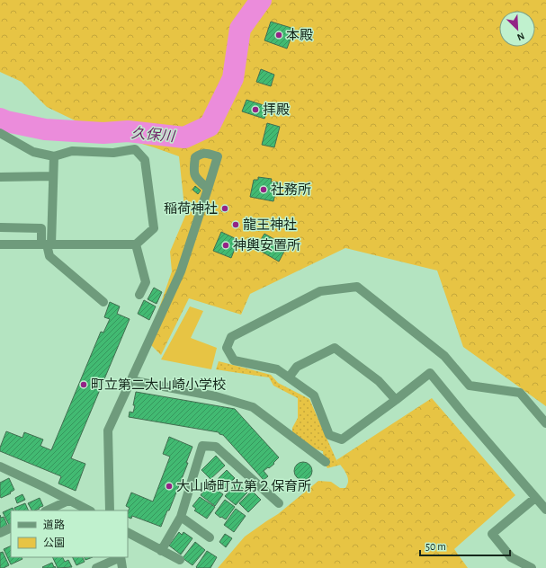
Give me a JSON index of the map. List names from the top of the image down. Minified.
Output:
{"water":["久保川"],"places":["本殿","拝殿","社務所","稲荷神社","龍王神社","神輿安置所","町立第二大山崎小学校","大山崎町立第２保育所"],"legend":["道路","公園"],"scale_bar":"50 m","north":"bottom right"}
